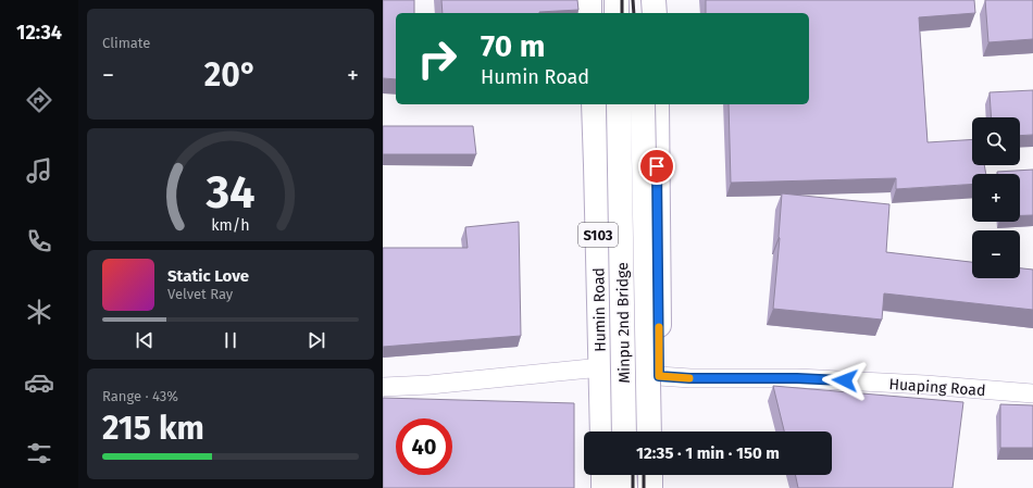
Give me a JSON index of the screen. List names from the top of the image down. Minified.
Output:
{"streets":{"main road":["S103","Humin Road","Minpu 2nd Bridge"],"street":["Huaping Road"]},"crossings":[["Humin Road","Huaping Road"]],"page":{"tabs":"12:34","tile":["Climate",["Range · 43%","215 km"]],"turn":["70 m","Humin Road"],"heat":["−","20°","+"],"map_buttons":["+","−"],"song":["Static Love","Velvet Ray"],"limit":"40","trip":"12:35 · 1 min · 150 m","gauge":["34","km/h"]}}
